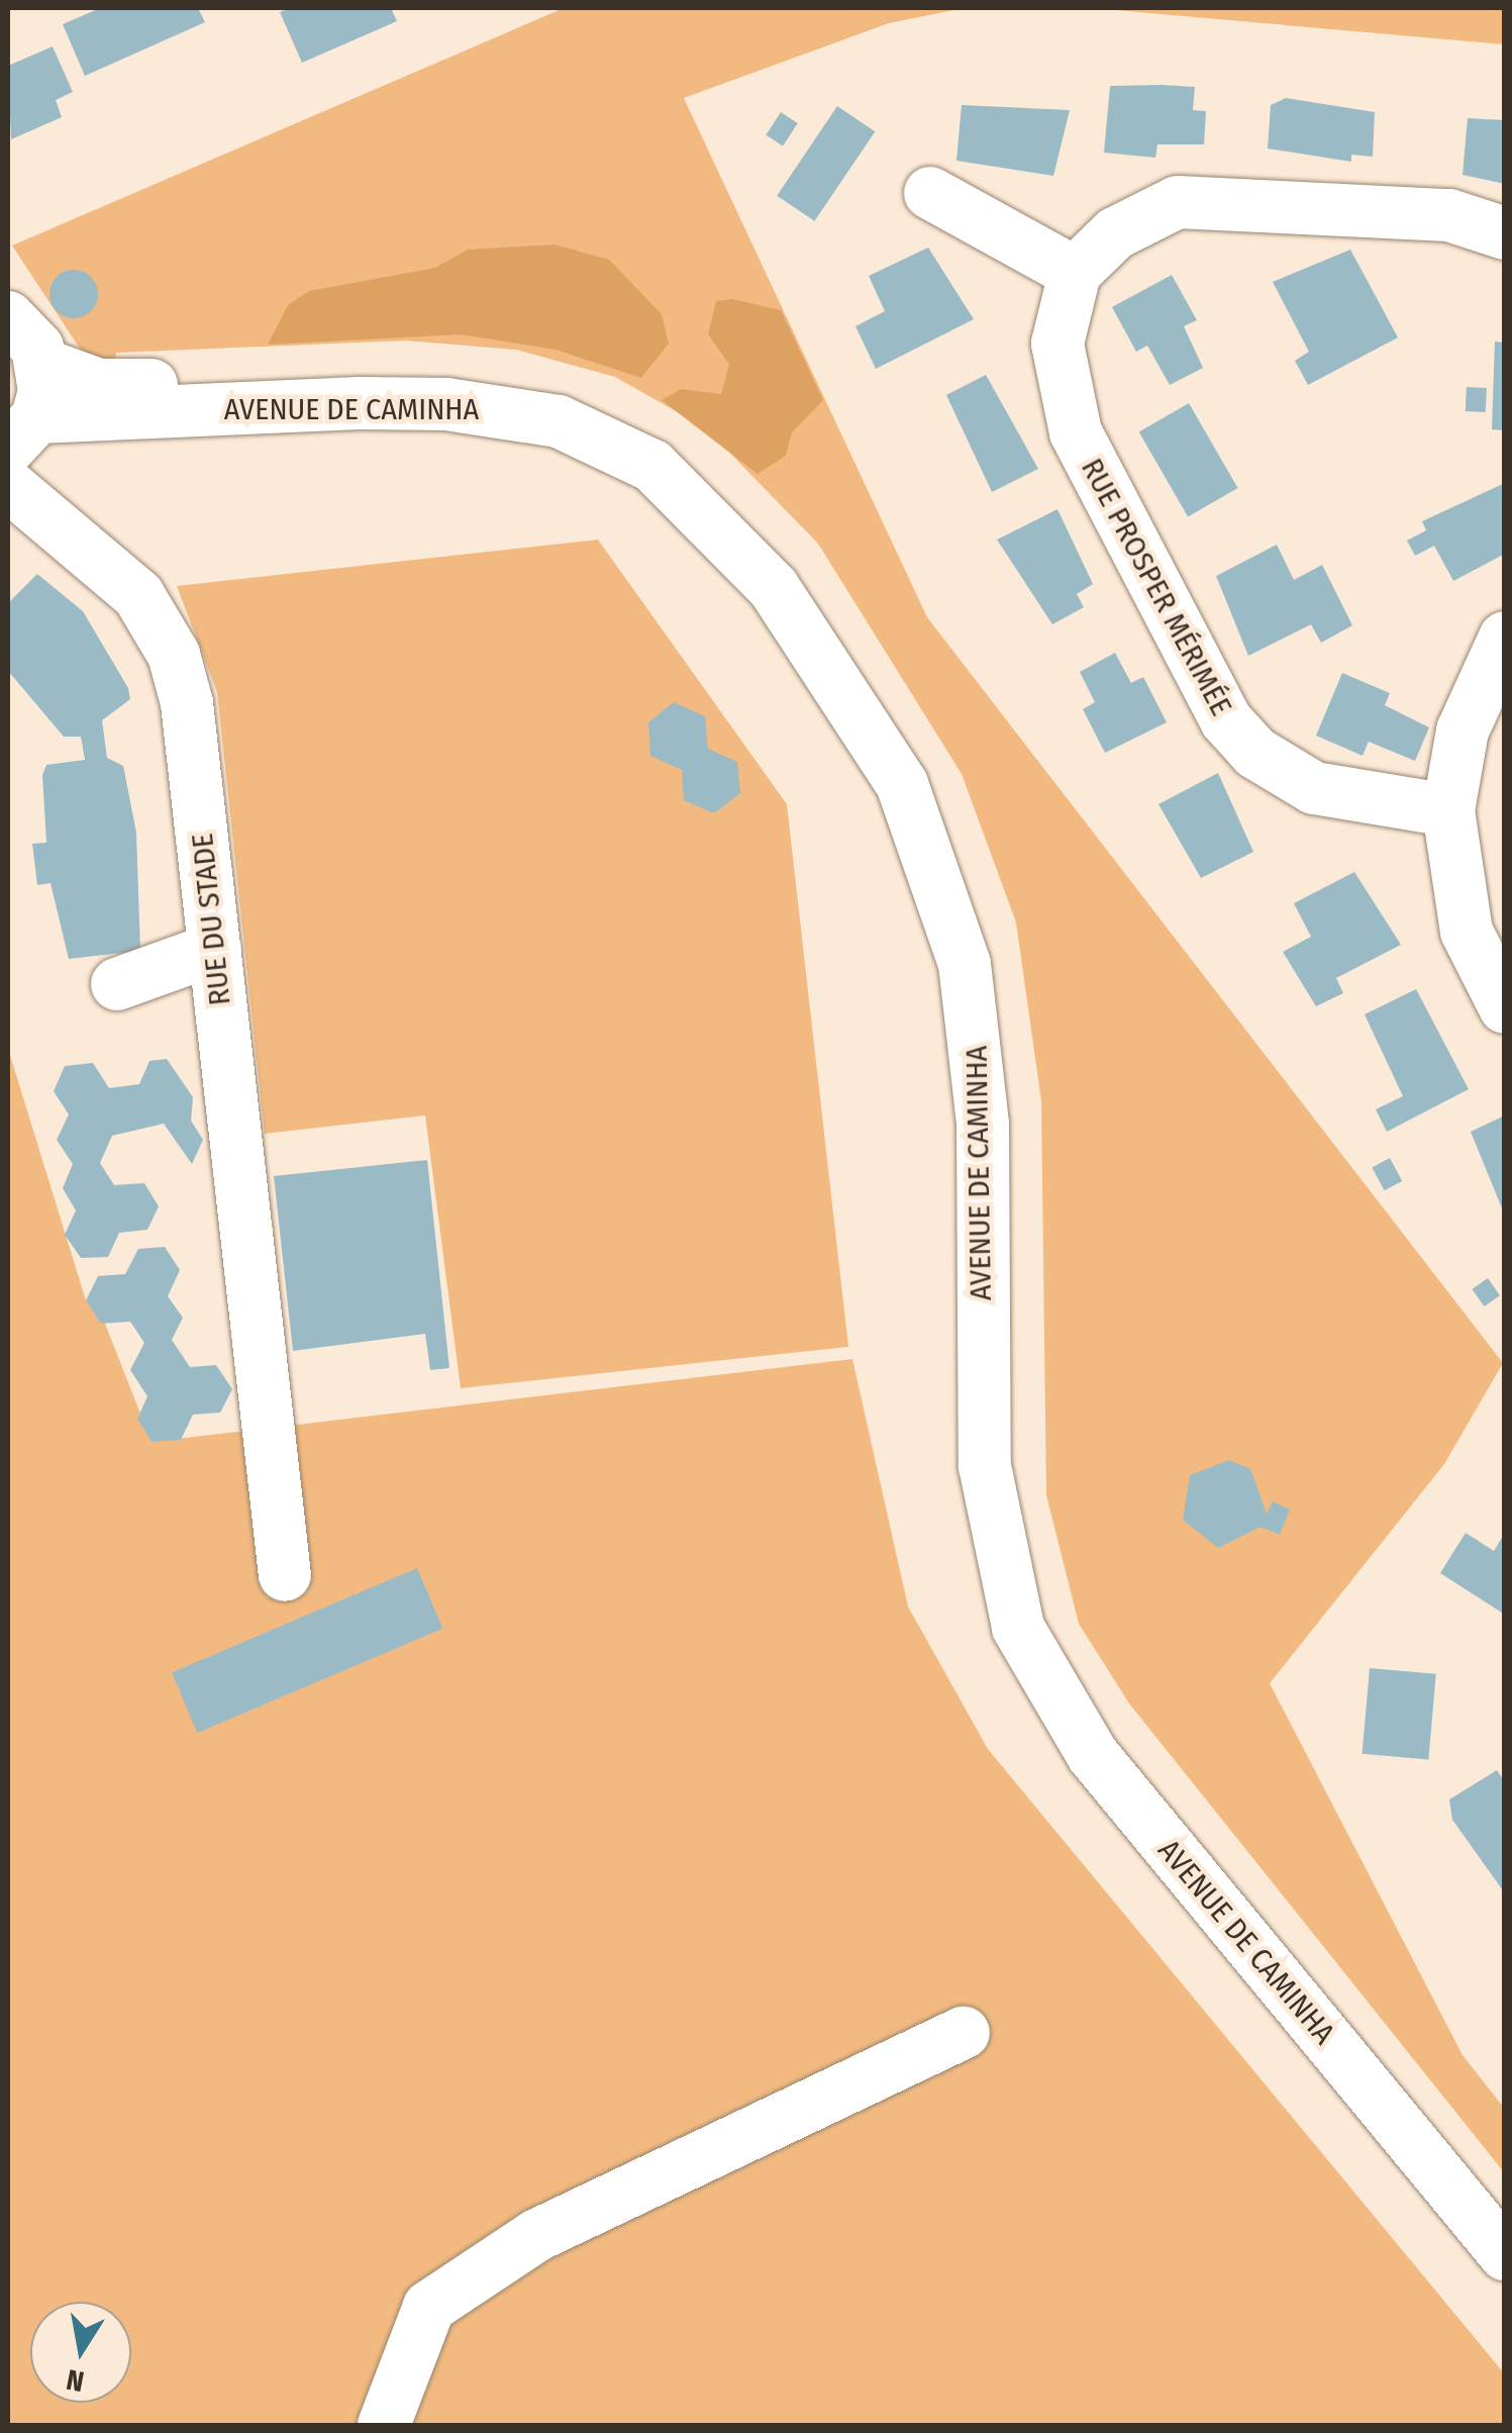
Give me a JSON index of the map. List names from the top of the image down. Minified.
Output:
{"streets":{"street":["AVENUE DE CAMINHA","RUE PROSPER MÉRIMÉE","RUE DU STADE"]},"north":"bottom"}
